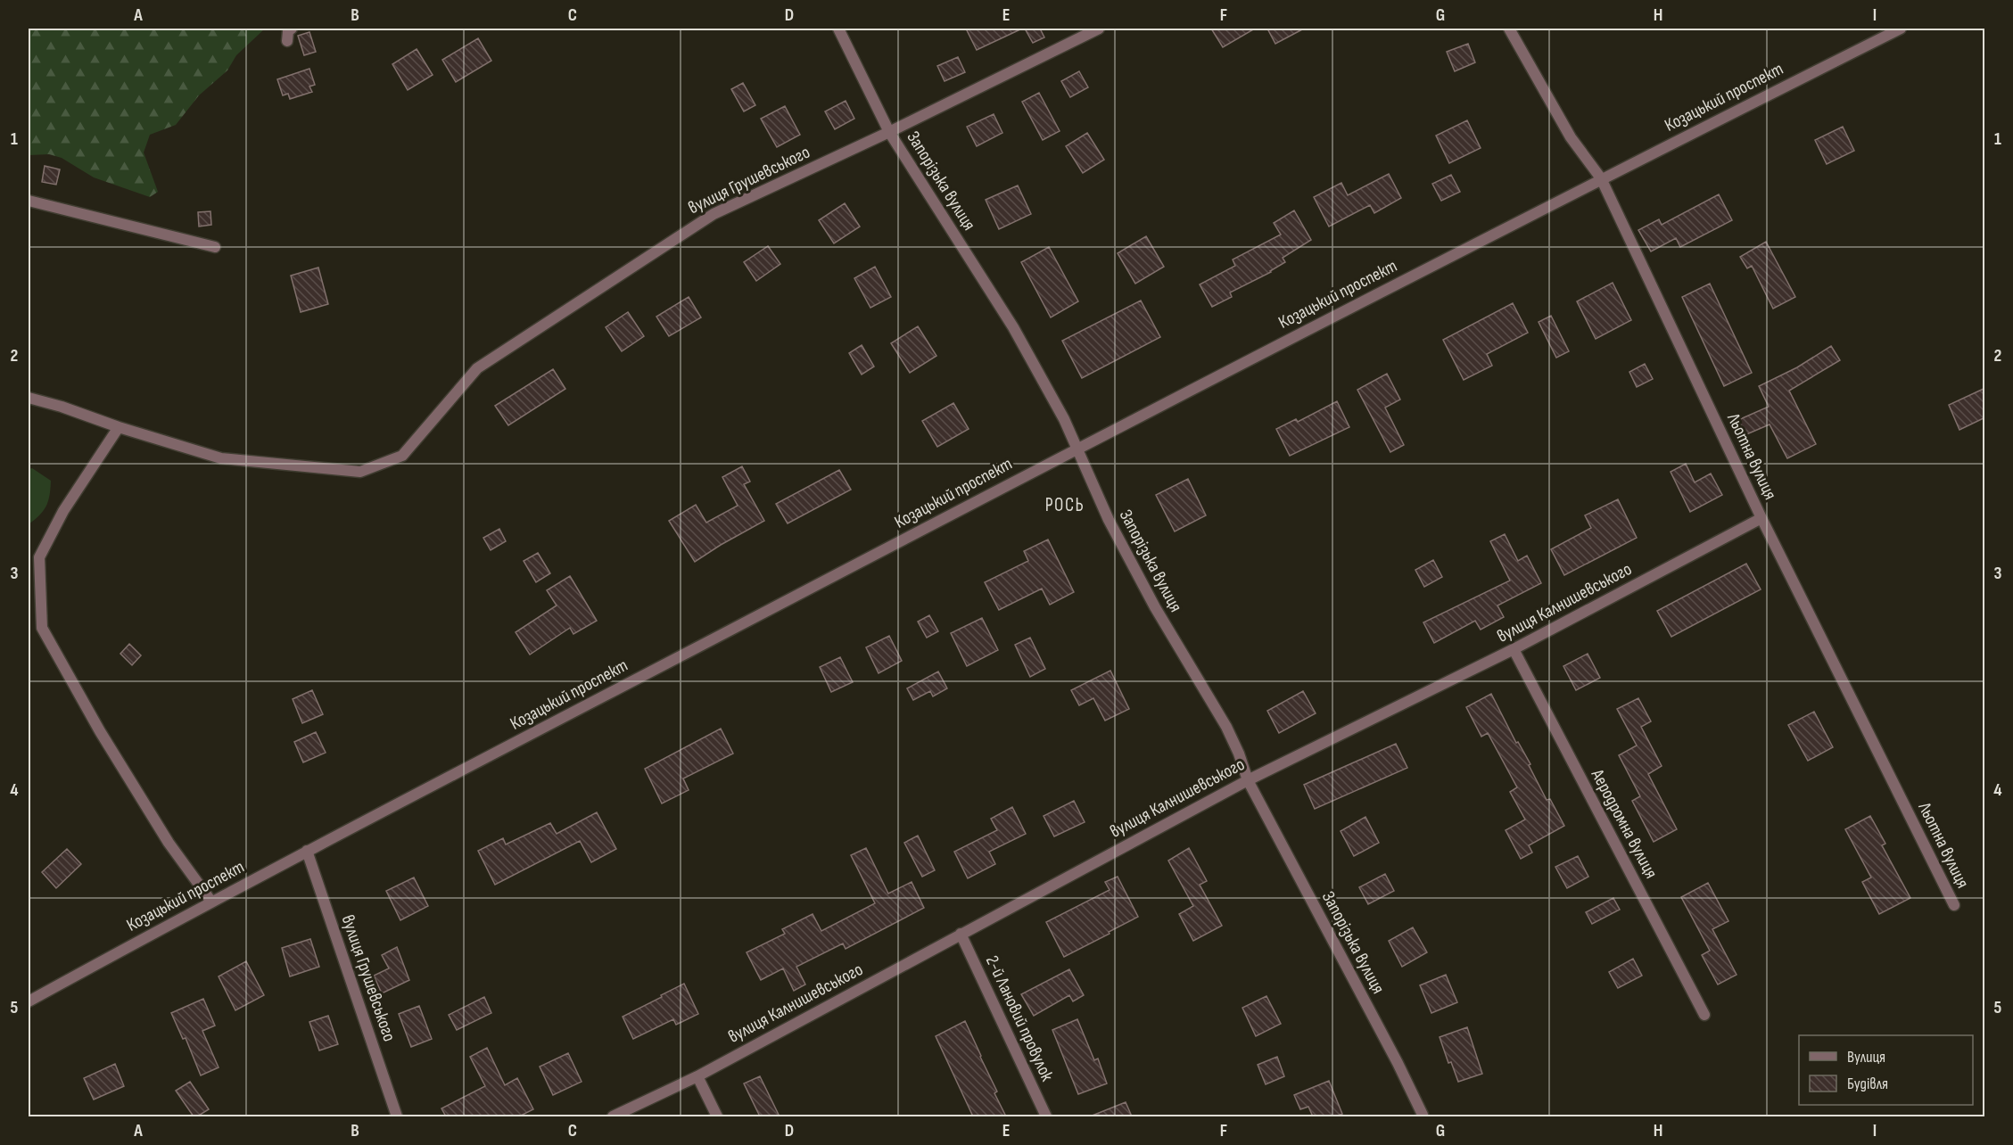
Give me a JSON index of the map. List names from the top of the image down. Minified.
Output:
{"streets":{"street":["Козацький проспект","вулиця Грушевського","Запорізька вулиця","Льотна вулиця","вулиця Калнишевського","Аеродромна вулиця","2-й Лановий провулок"]},"crossings":[["Козацький проспект","вулиця Грушевського"],["Козацький проспект","Запорізька вулиця"],["Козацький проспект","Льотна вулиця"],["вулиця Грушевського","Запорізька вулиця"],["Запорізька вулиця","вулиця Калнишевського"],["Льотна вулиця","вулиця Калнишевського"],["вулиця Калнишевського","Аеродромна вулиця"],["вулиця Калнишевського","2-й Лановий провулок"]],"districts":["РОСЬ"],"legend":["Вулиця","Будівля"],"grid":{"columns":["A","B","C","D","E","F","G","H","I"],"rows":["1","2","3","4","5"]}}
